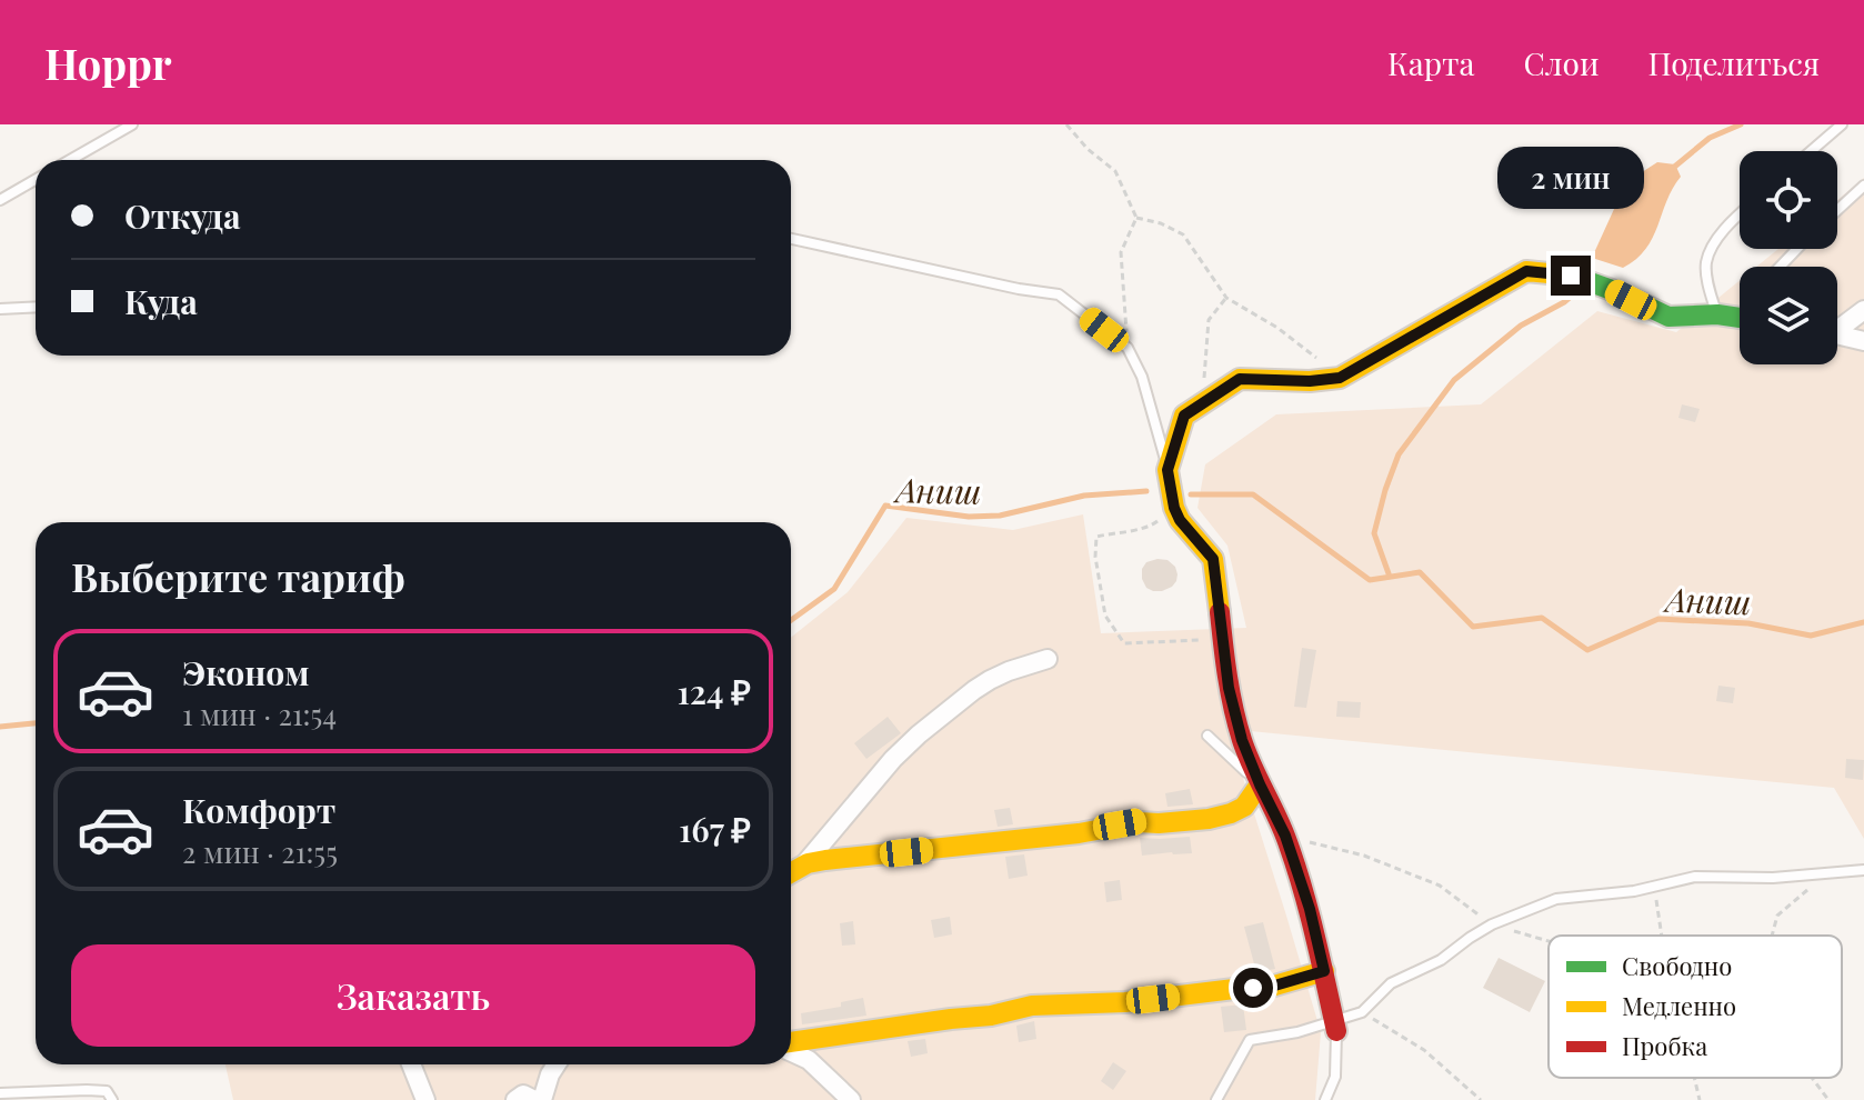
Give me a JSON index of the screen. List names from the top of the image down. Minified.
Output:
{"water":["Аниш"],"legend":["Свободно","Медленно","Пробка"],"page":{"header":"Hoppr","nav":["Карта","Слои","Поделиться"],"bubble":"2 мин","banner":["Откуда","Куда"],"heading":"Выберите тариф","list":[{"name":"Эконом","note":"1 мин · 21:54","value":"124 ₽"},{"name":"Комфорт","note":"2 мин · 21:55","value":"167 ₽"}],"buttons":"Заказать"}}
